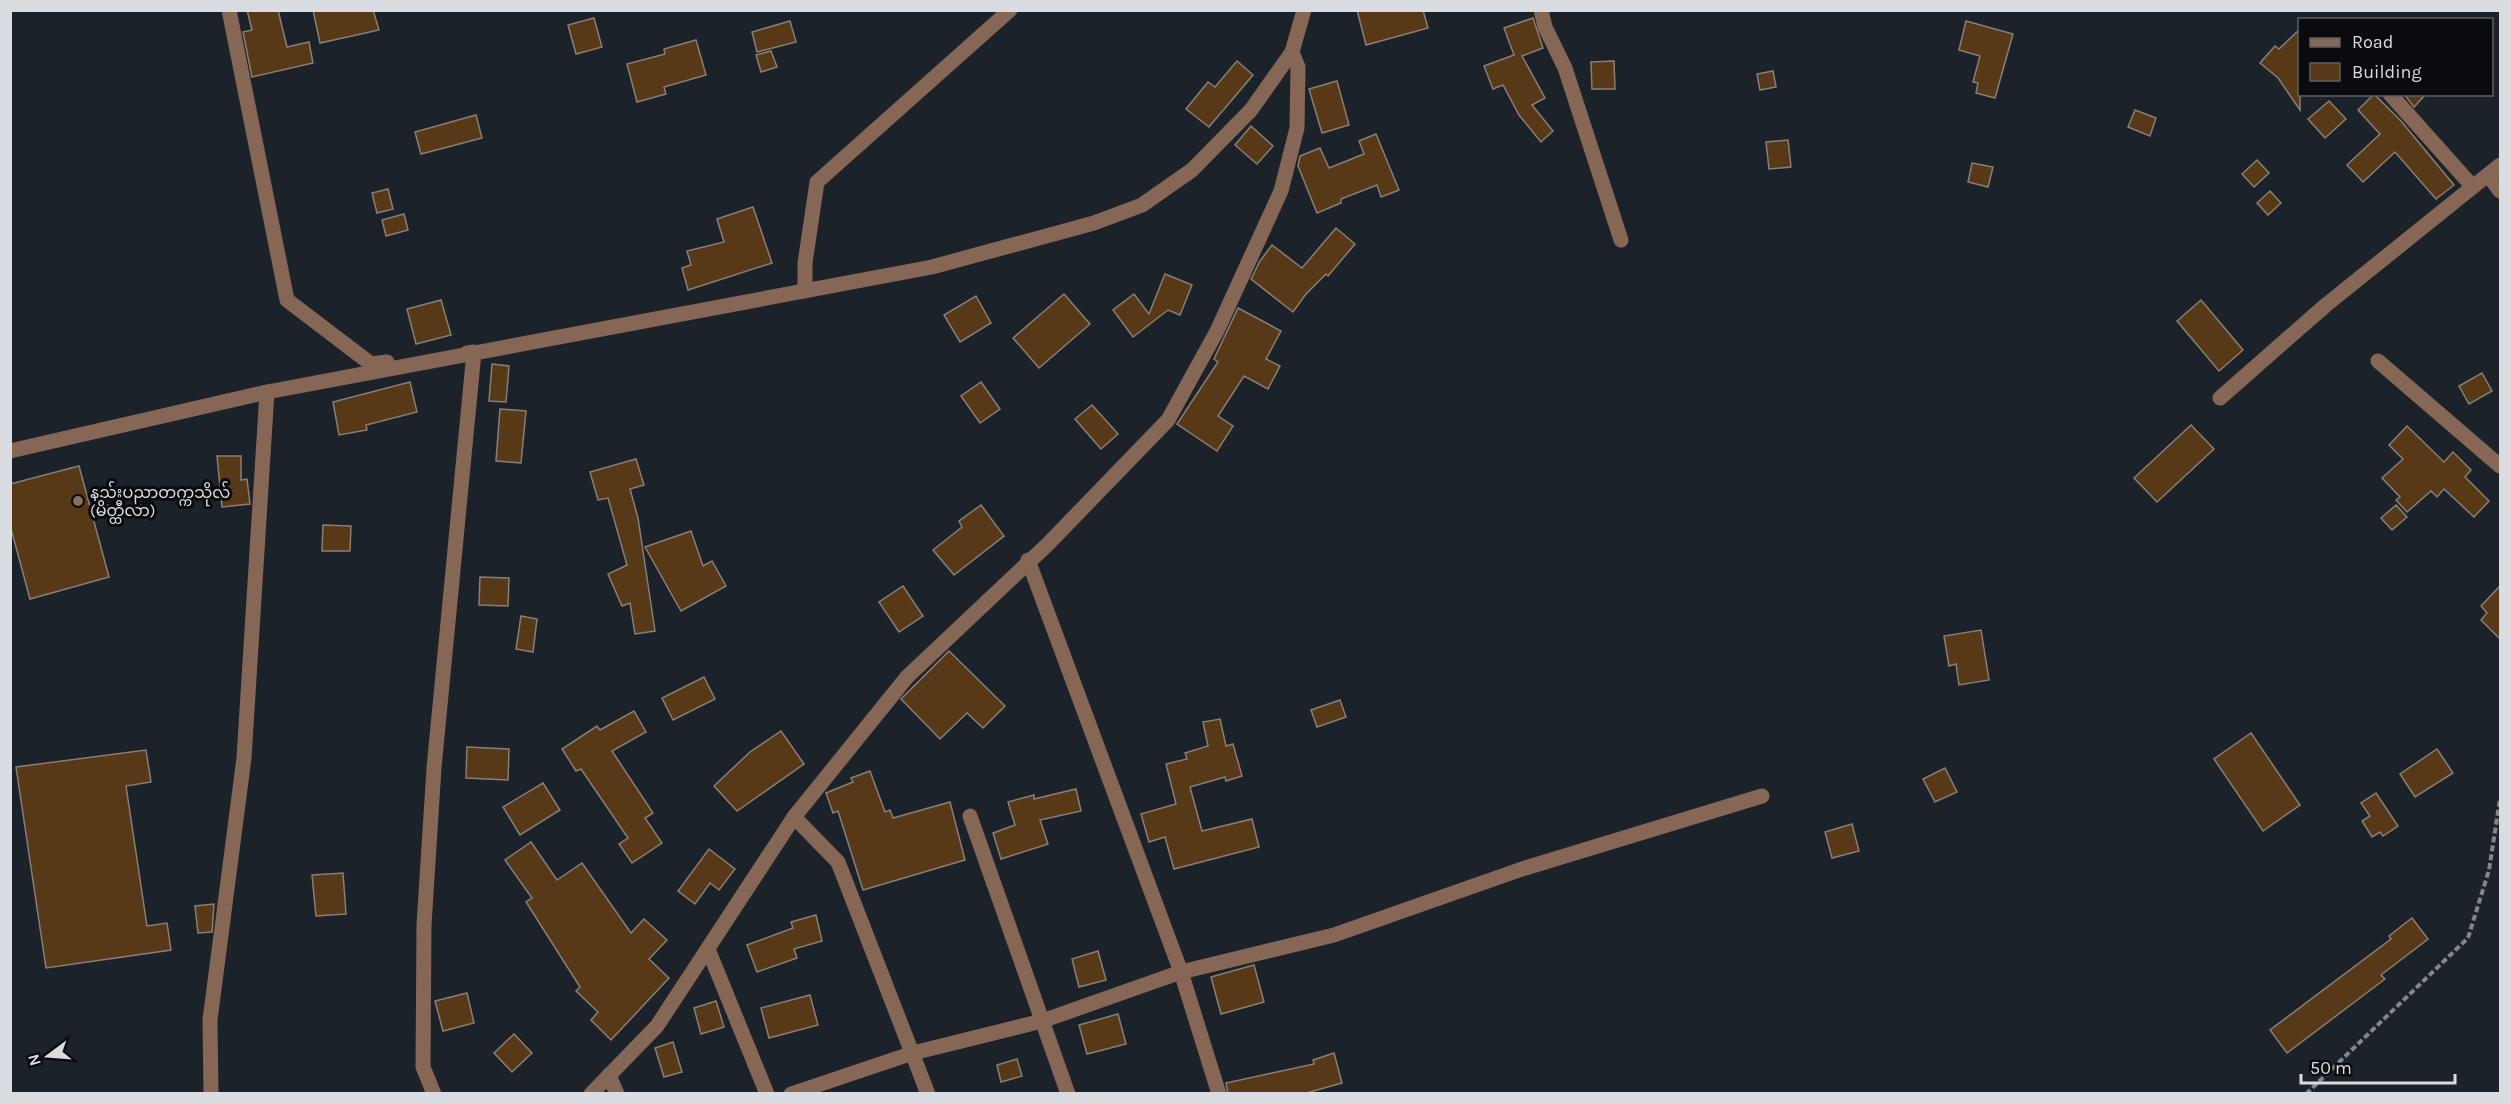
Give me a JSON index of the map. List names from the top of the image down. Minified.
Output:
{"places":["နည်းပညာတက္ကသိုလ် (မိတ္ထီလာ)"],"legend":["Road","Building"],"scale_bar":"50 m","north":"left"}
